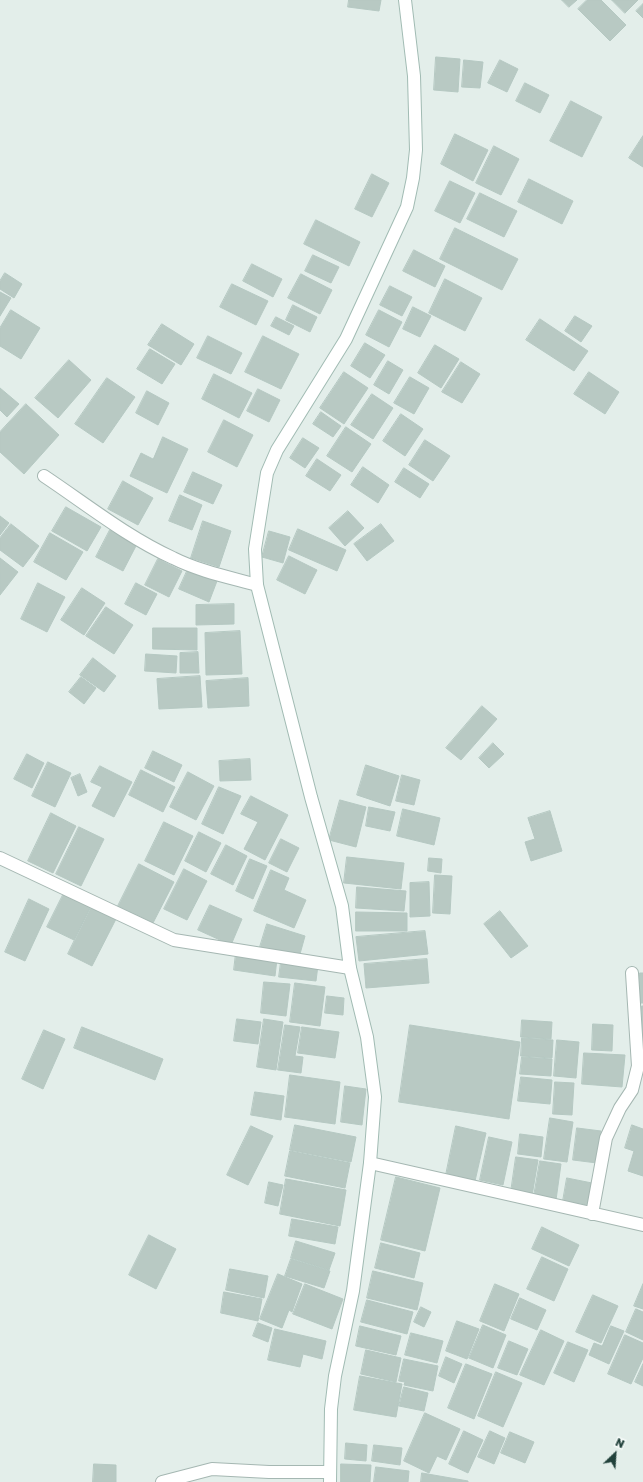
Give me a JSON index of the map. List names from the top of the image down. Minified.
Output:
{"north":"top right"}
